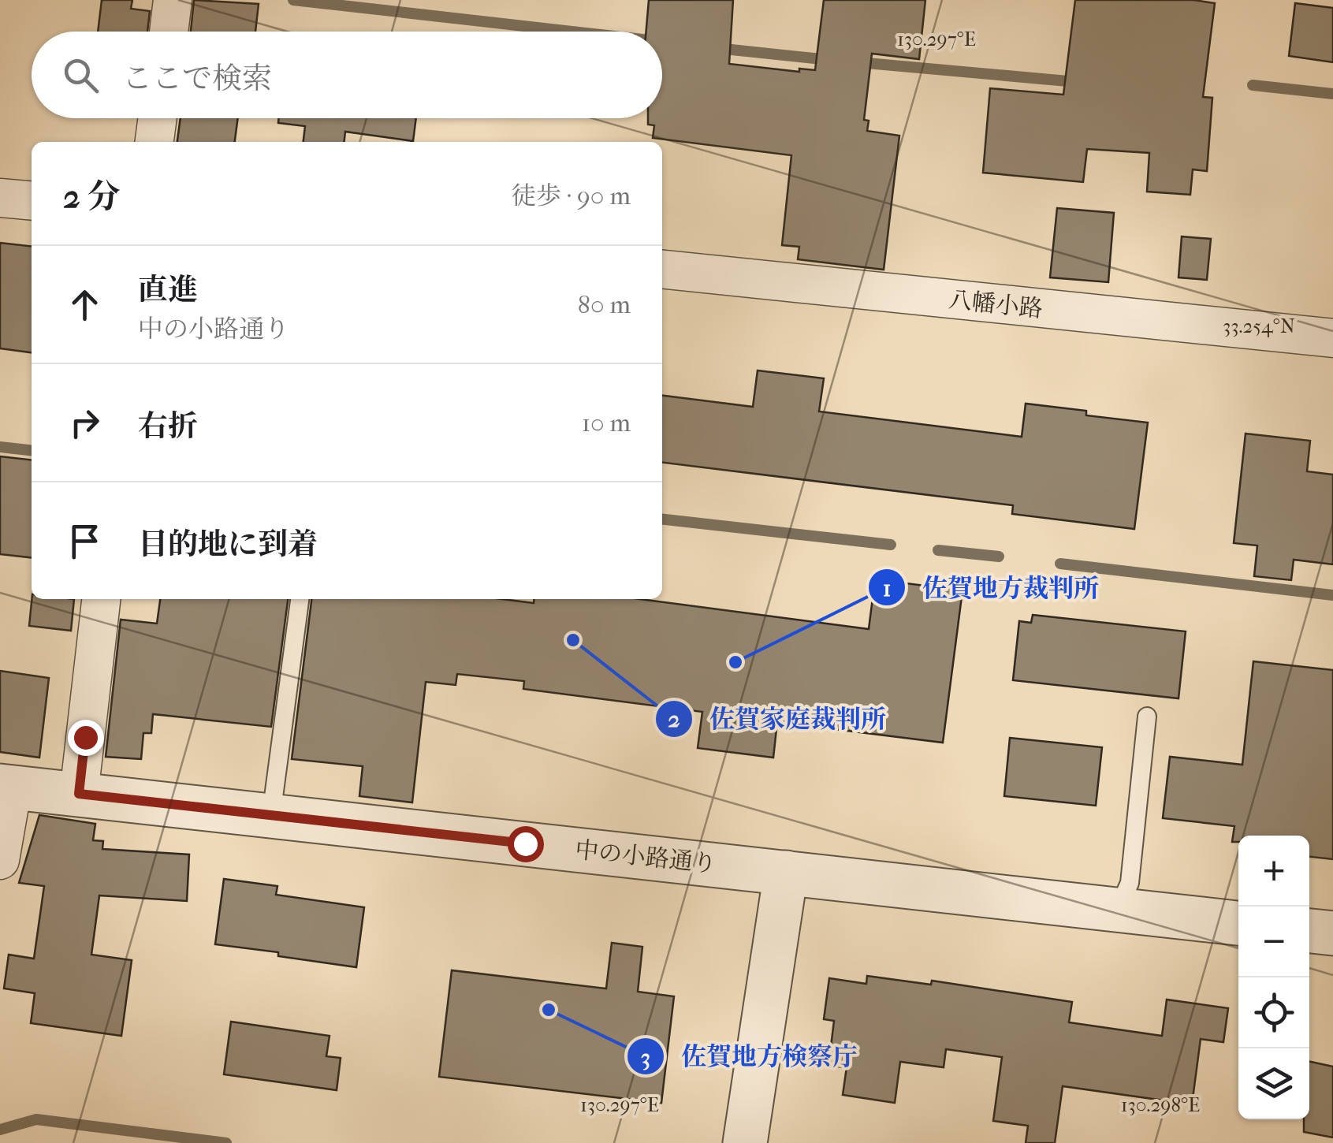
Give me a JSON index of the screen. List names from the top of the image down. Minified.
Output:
{"streets":{"street":["八幡小路","中の小路通り"]},"places":["佐賀家庭裁判所","佐賀地方裁判所","佐賀地方検察庁"],"page":{"search":"ここで検索","heading":["2 分","徒歩 · 90 m"],"list":[["直進","中の小路通り","80 m"],["右折","10 m"],"目的地に到着"],"map_buttons":["+","−"]},"coordinates":["130.297°E","33.254°N","130.298°E"]}
